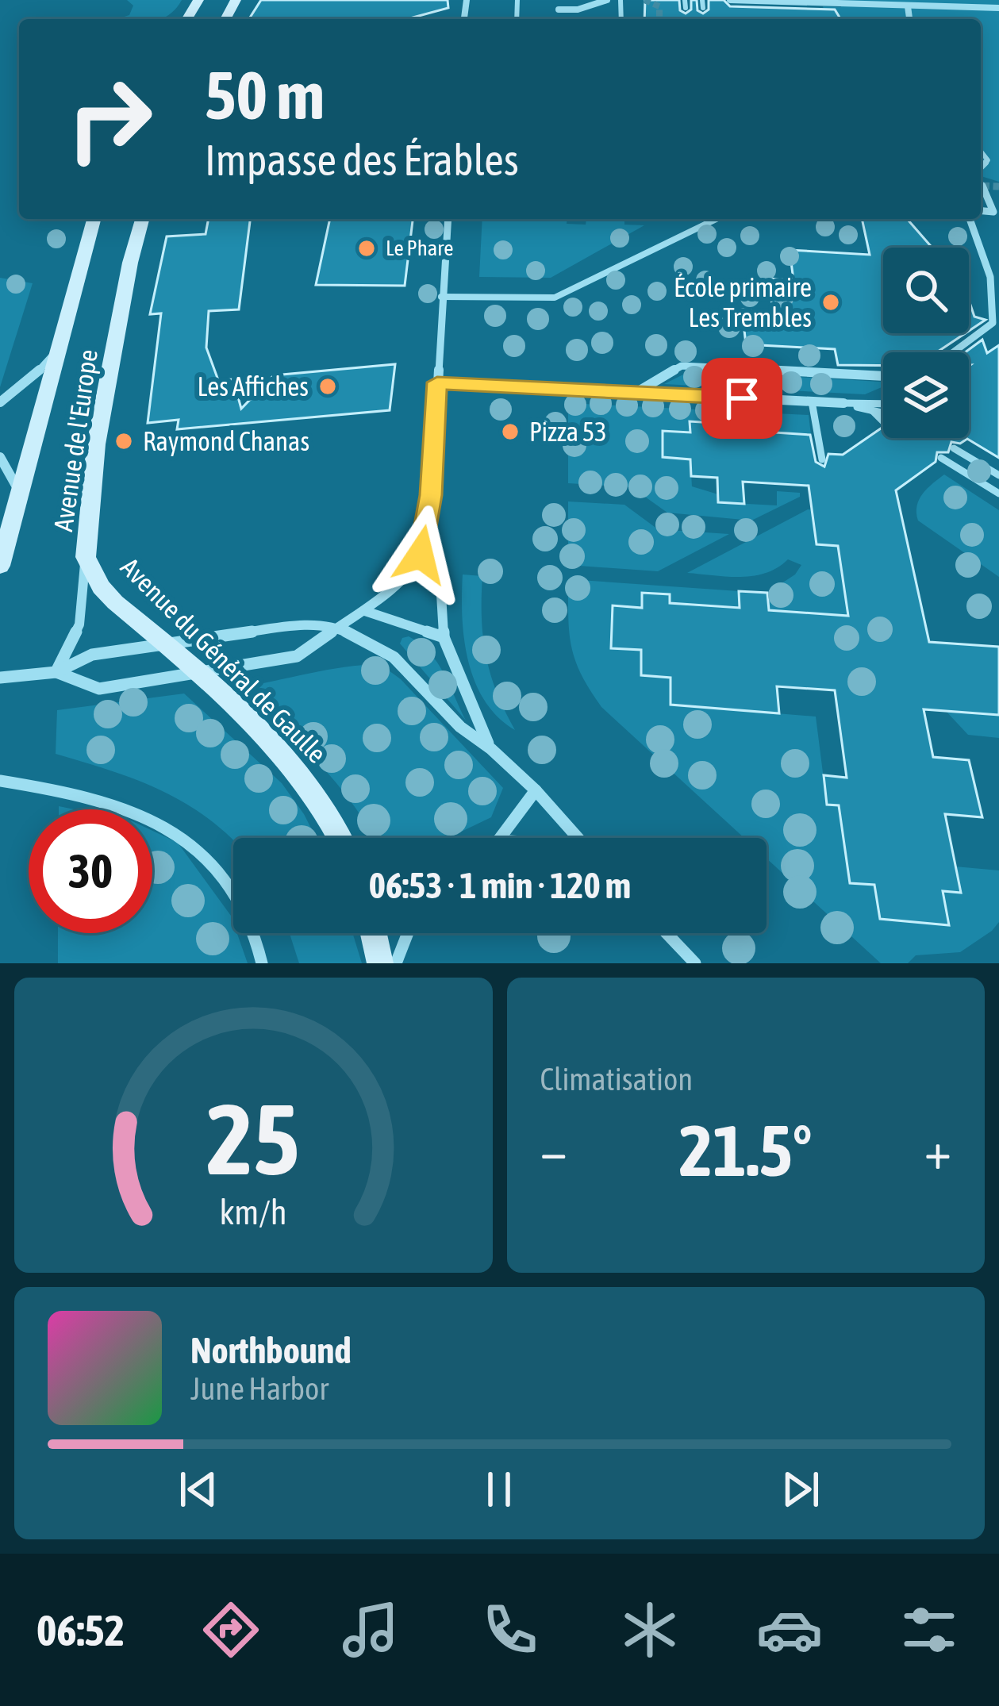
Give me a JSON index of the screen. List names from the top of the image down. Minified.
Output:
{"streets":{"main road":["Avenue de l'Europe","Avenue du Général de Gaulle"]},"crossings":[["Avenue de l'Europe","Avenue du Général de Gaulle"]],"places":["Le Phare","École primaire Les Trembles","Les Affiches","Pizza 53","Raymond Chanas"],"page":{"turn":["50 m","Impasse des Érables"],"limit":"30","trip":"06:53 · 1 min · 120 m","tile":"Climatisation","heat":["−","21.5°","+"],"song":["Northbound","June Harbor"],"tabs":"06:52","gauge":["25","km/h"]}}
